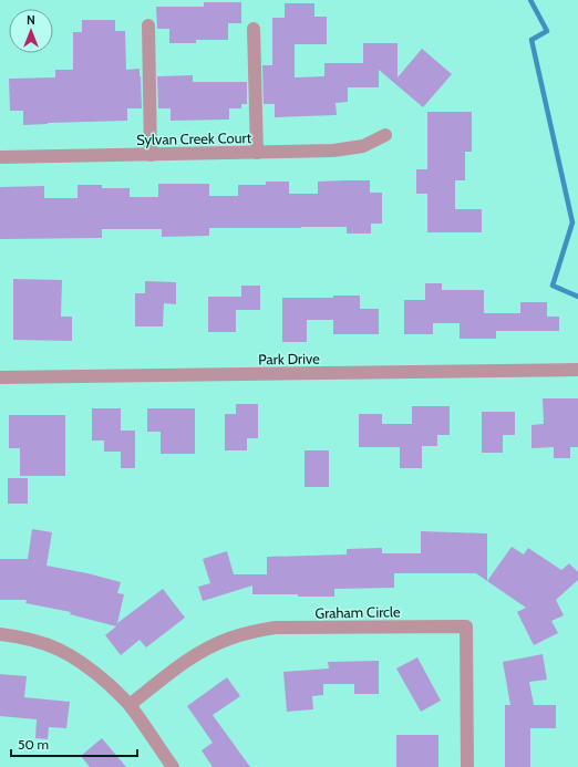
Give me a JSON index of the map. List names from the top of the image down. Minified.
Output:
{"streets":{"street":["Sylvan Creek Court","Park Drive","Graham Circle"]},"scale_bar":"50 m","north":"top"}
